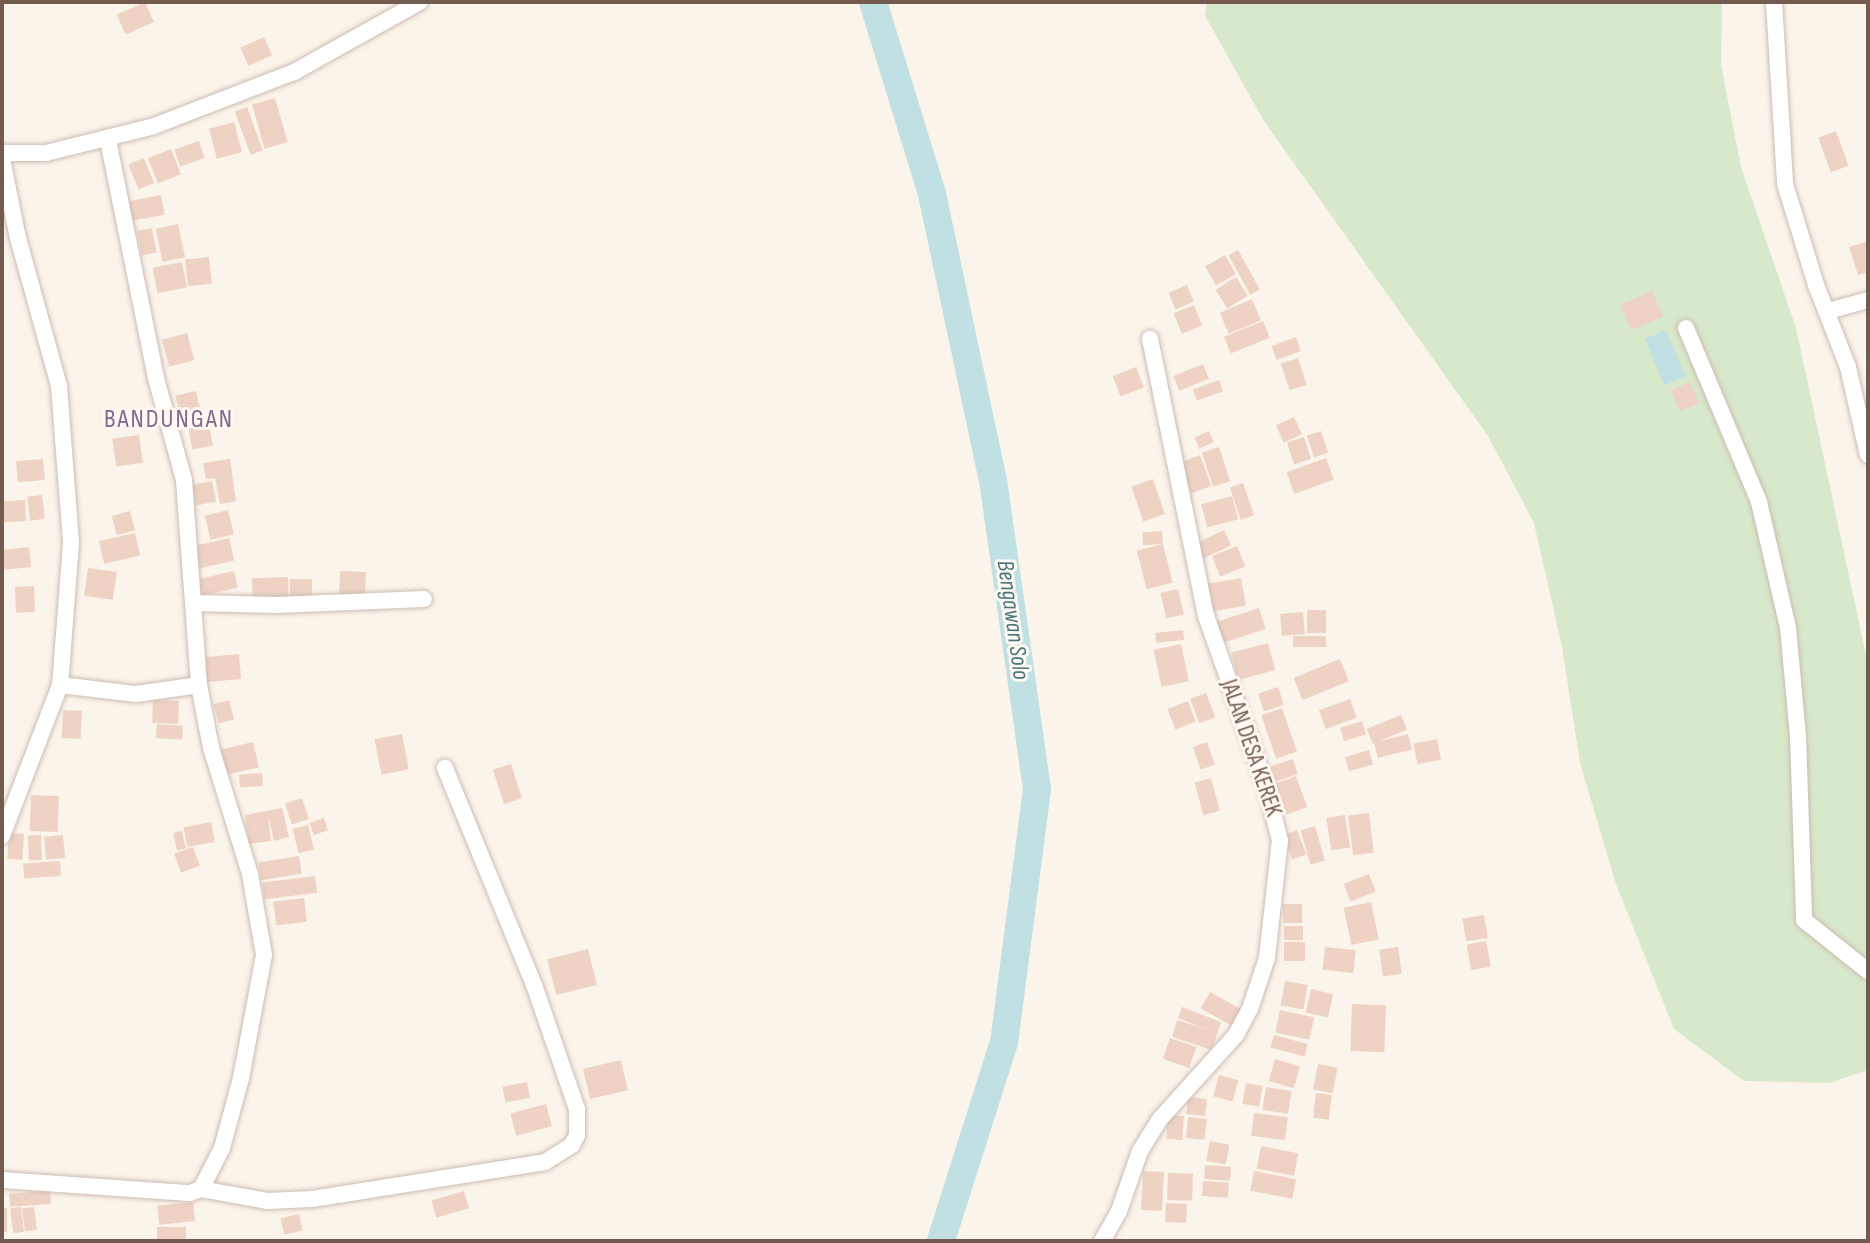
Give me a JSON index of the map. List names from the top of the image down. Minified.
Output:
{"streets":{"street":["JALAN DESA KEREK"]},"districts":["BANDUNGAN"],"water":["Bengawan Solo"]}
